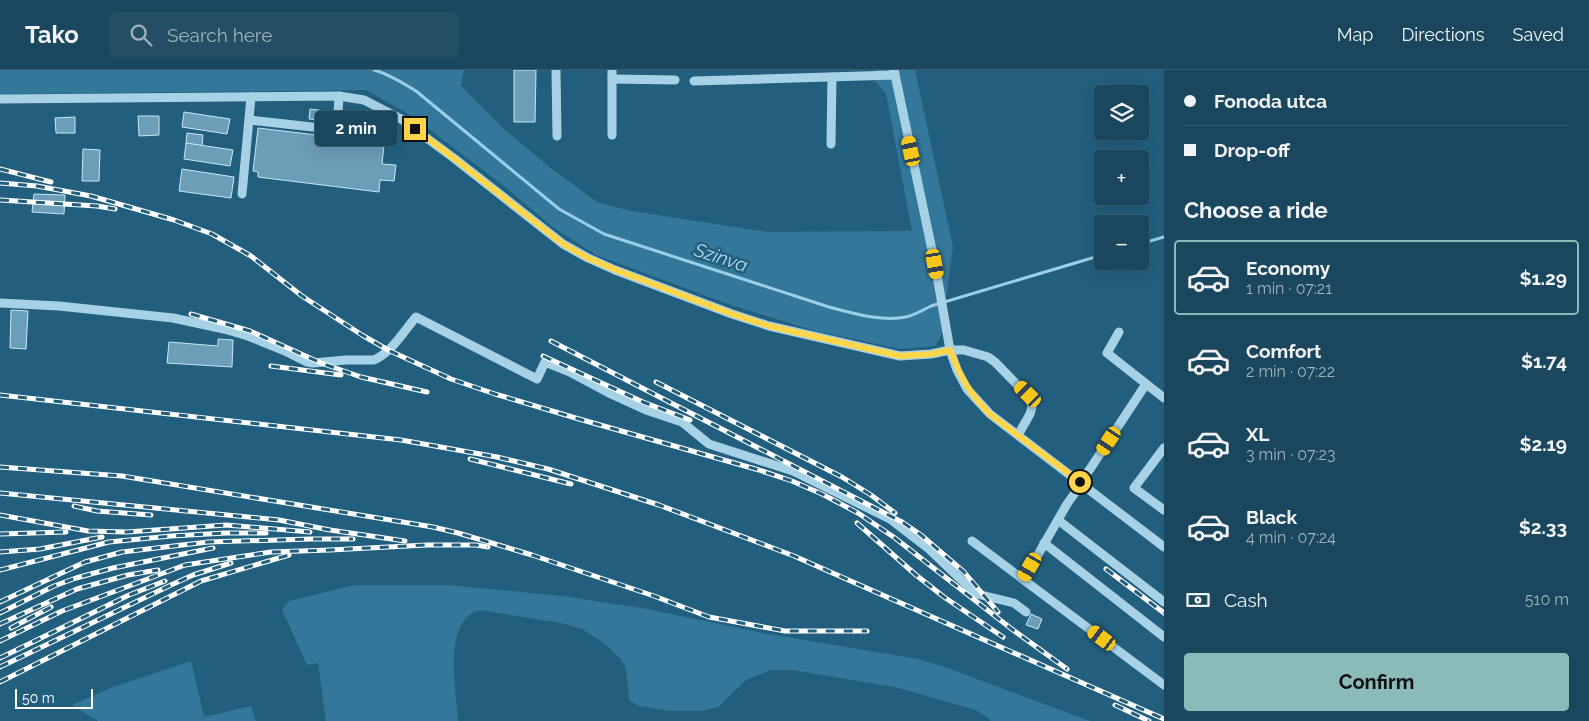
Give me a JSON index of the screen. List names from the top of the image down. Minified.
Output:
{"water":["Szinva"],"scale_bar":"50 m","page":{"header":"Tako","search":"Search here","nav":["Map","Directions","Saved"],"banner":["Fonoda utca","Drop-off"],"map_buttons":["+","−"],"bubble":"2 min","heading":"Choose a ride","list":[{"name":"Economy","note":"1 min · 07:21","value":"$1.29"},{"name":"Comfort","note":"2 min · 07:22","value":"$1.74"},{"name":"XL","note":"3 min · 07:23","value":"$2.19"},{"name":"Black","note":"4 min · 07:24","value":"$2.33"}],"pay":["Cash","510 m"],"buttons":"Confirm","scale":"50 m"}}
